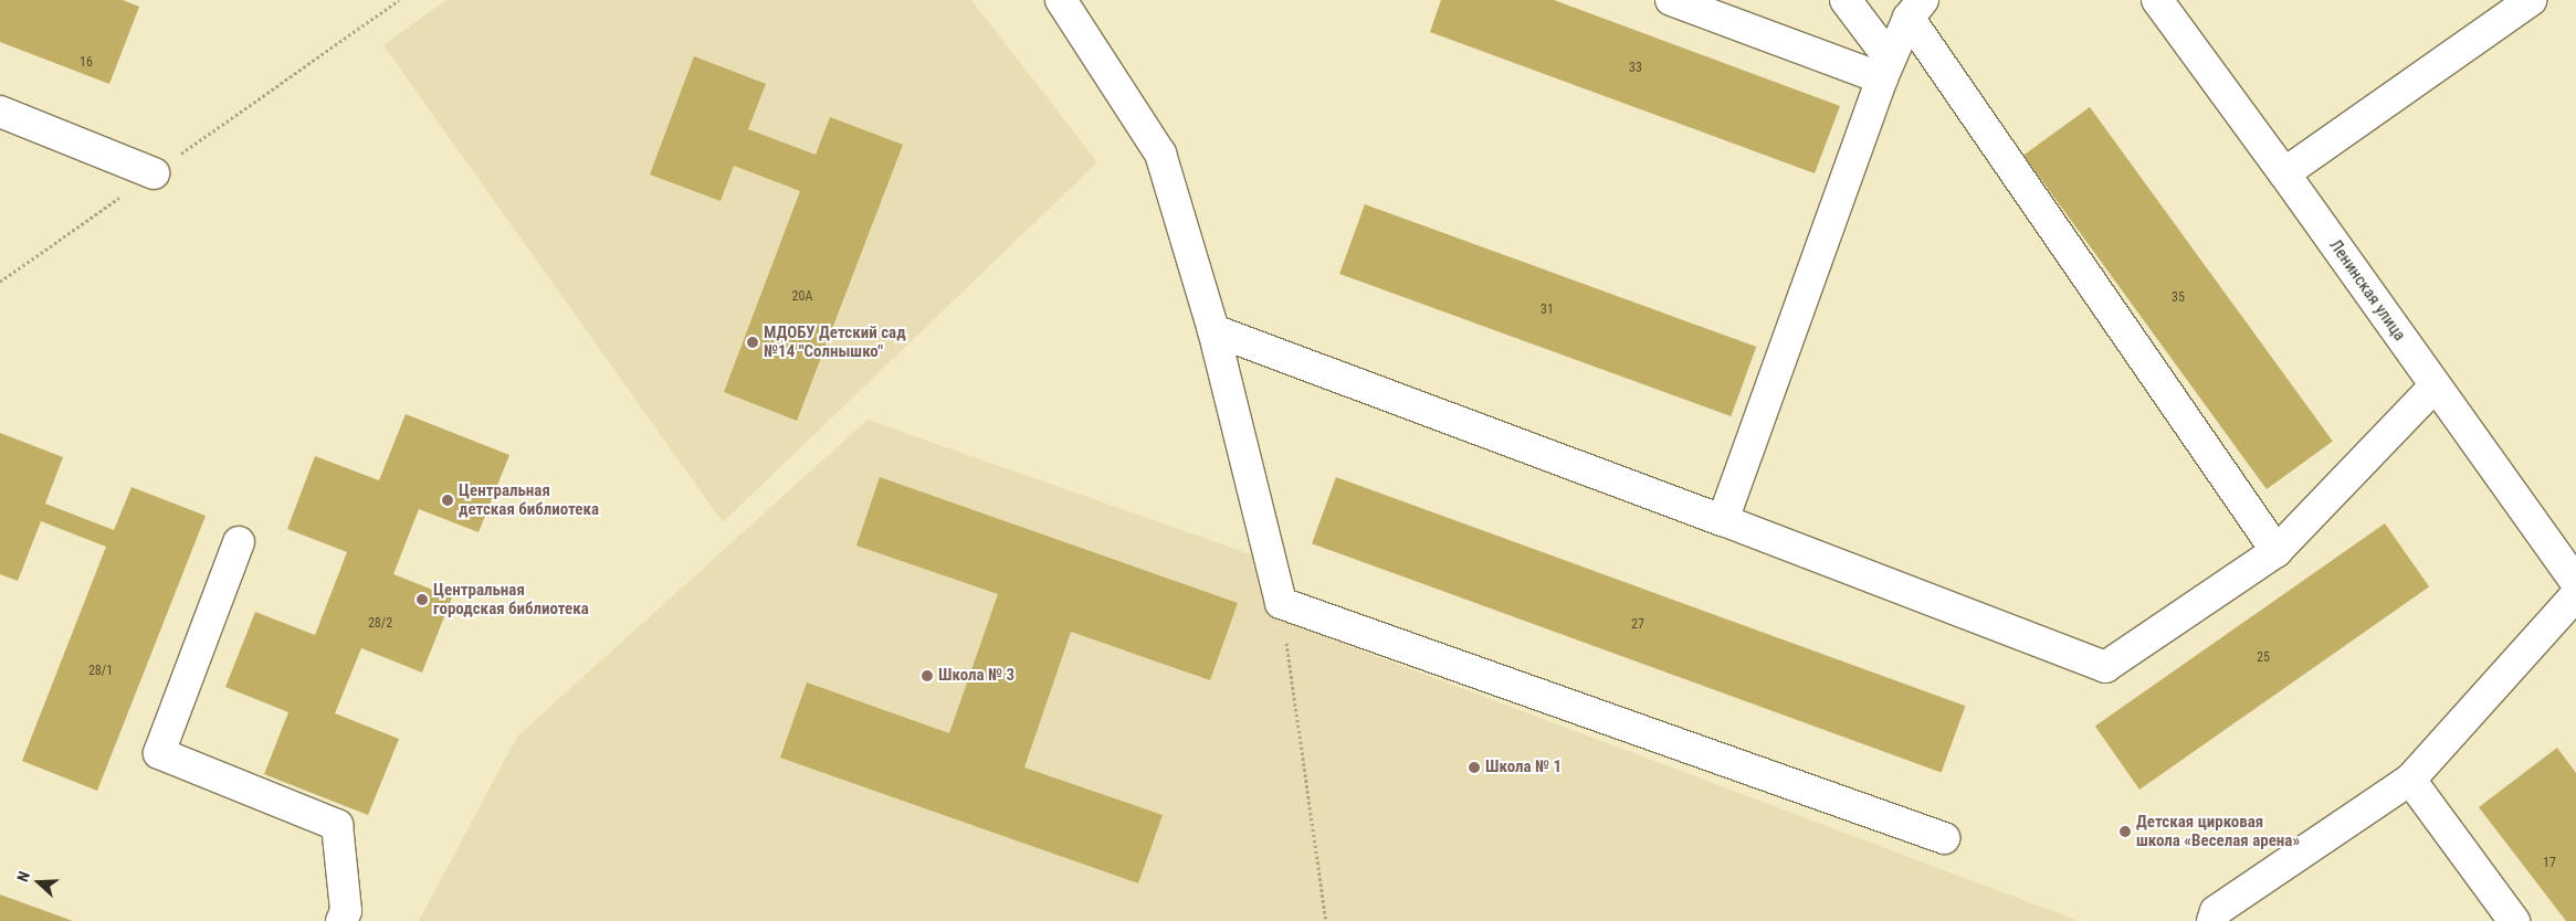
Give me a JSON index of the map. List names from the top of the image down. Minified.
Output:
{"streets":{"main road":["Ленинская улица"]},"places":["МДОБУ Детский сад №14 \"Солнышко\"","Центральная детская библиотека","Центральная городская библиотека","Школа № 3","Школа № 1","Детская цирковая школа «Веселая арена»"],"house_numbers":["16","33","20А","35","31","28/2","27","25","28/1","17"],"north":"left"}
